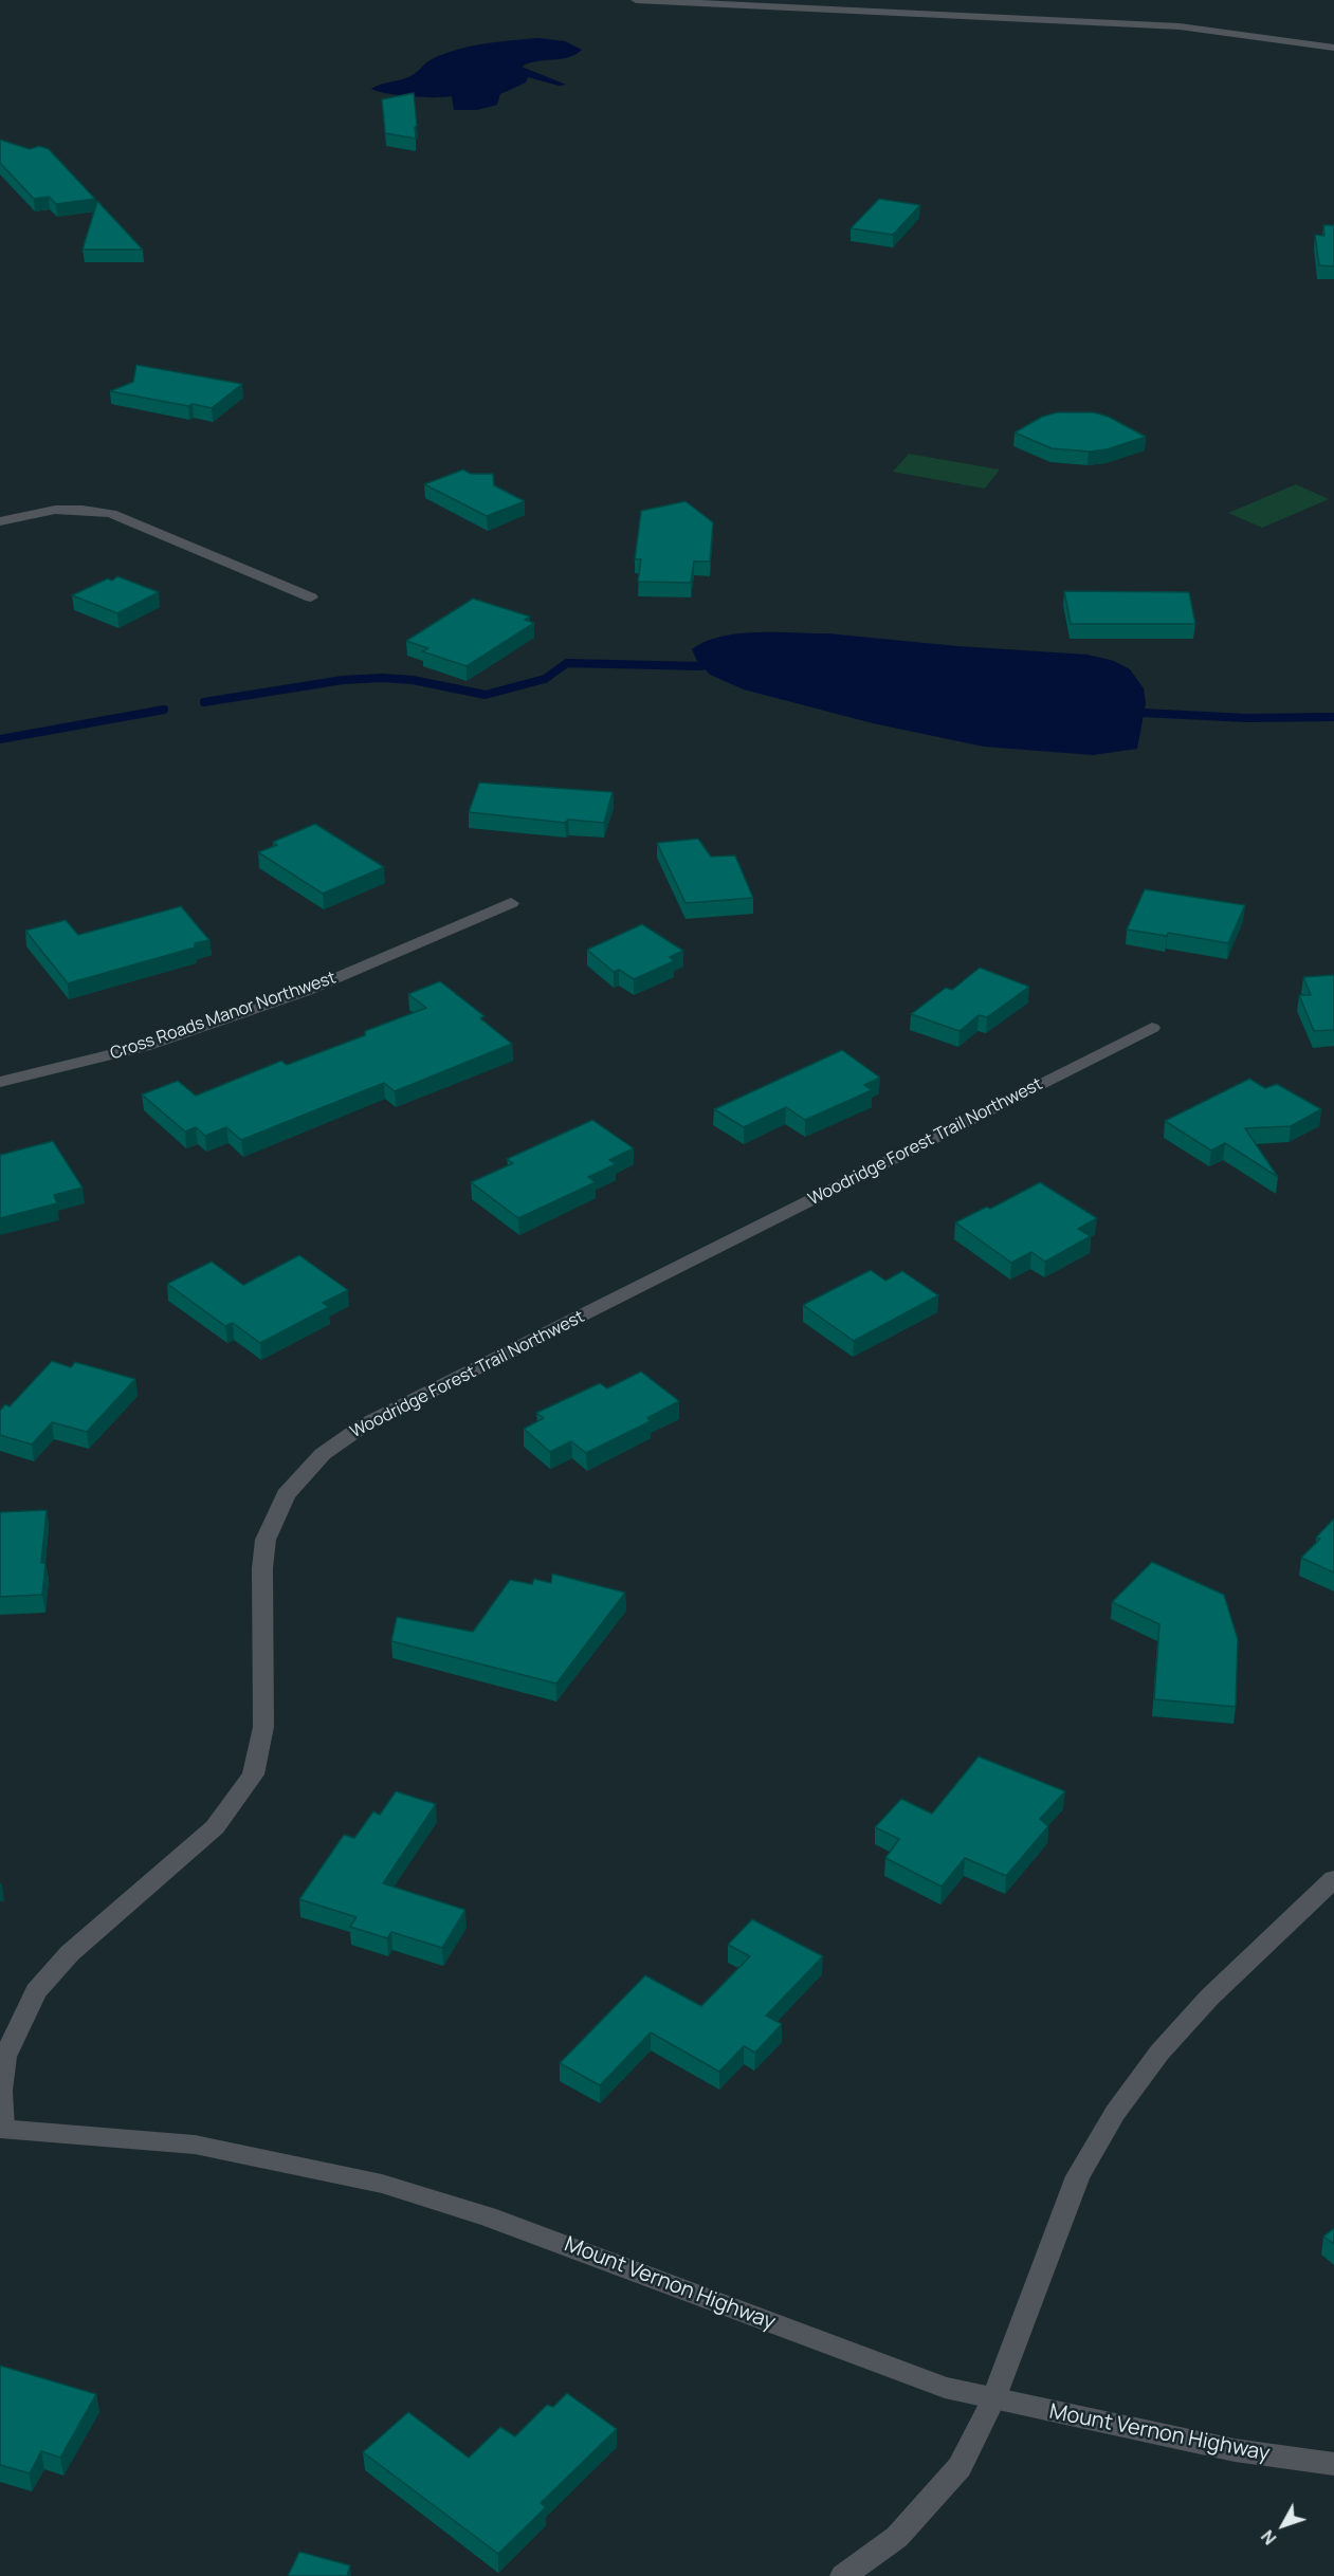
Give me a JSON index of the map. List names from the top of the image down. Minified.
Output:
{"streets":{"street":["Cross Roads Manor Northwest","Woodridge Forest Trail Northwest","Mount Vernon Highway"]},"crossings":[["Woodridge Forest Trail Northwest","Mount Vernon Highway"]],"north":"bottom left"}
